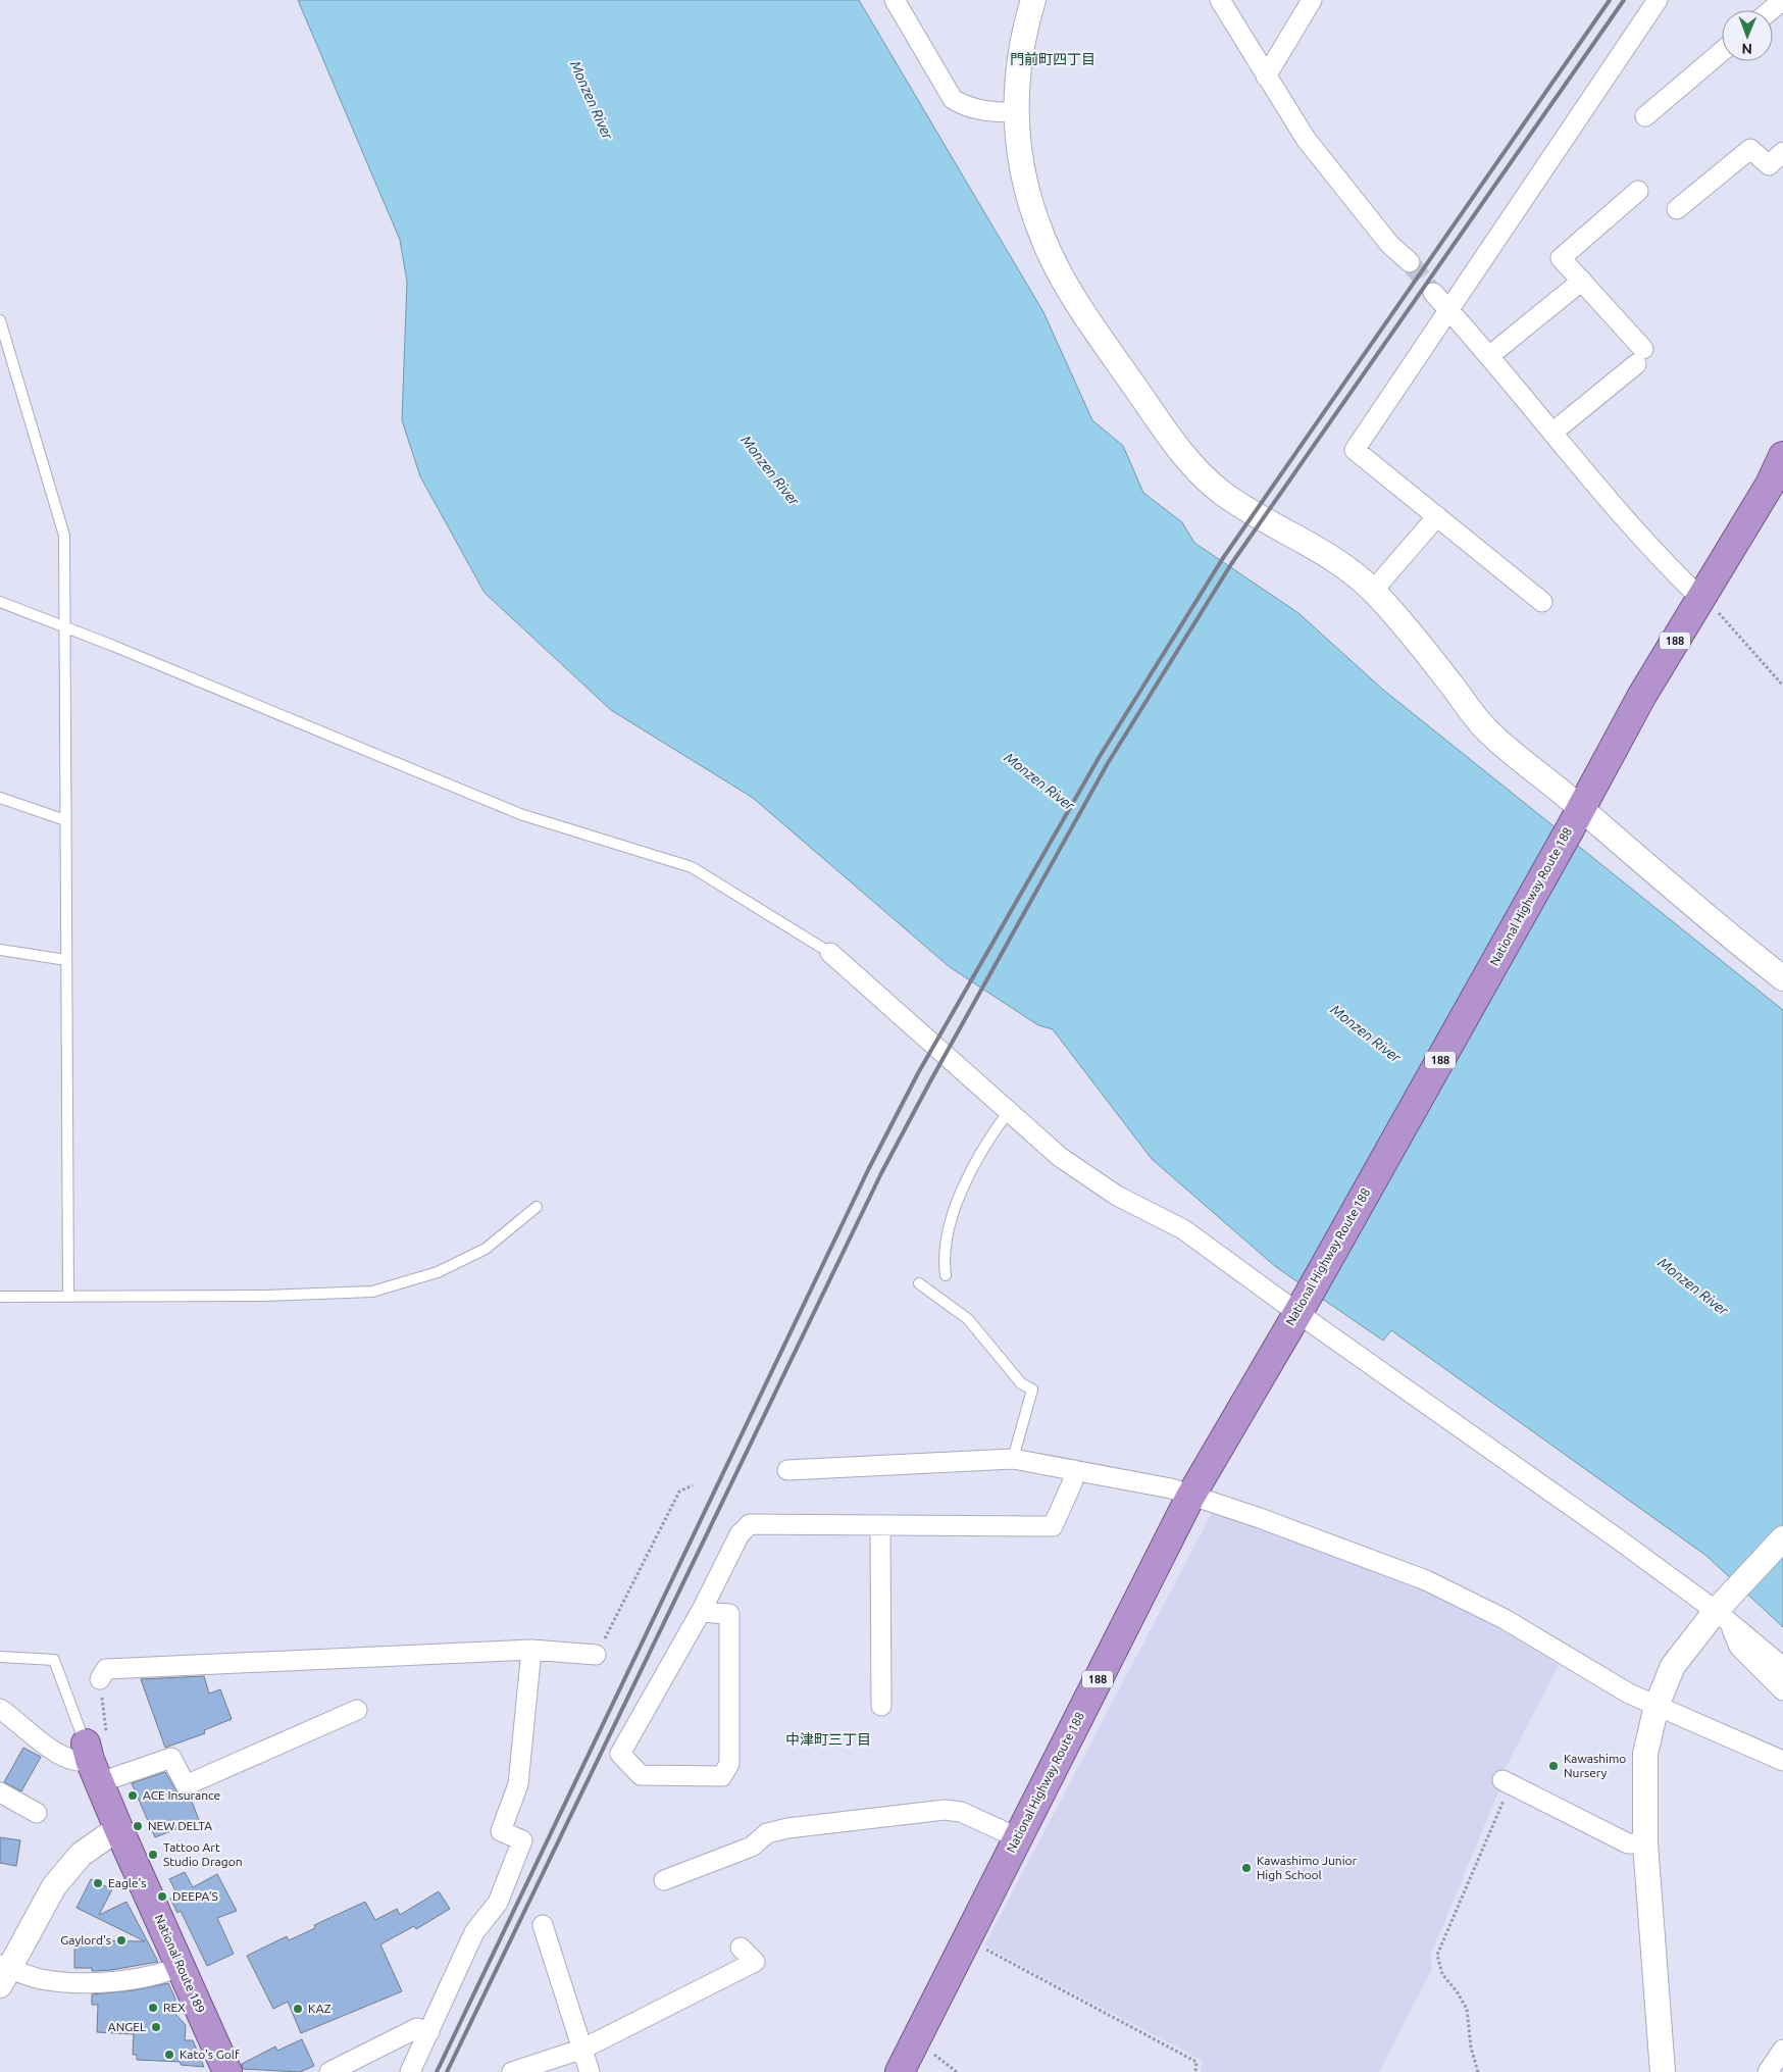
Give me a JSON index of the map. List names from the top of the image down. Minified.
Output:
{"streets":{"highway":["188","National Highway Route 188","National Route 189"]},"districts":["門前町四丁目","中津町三丁目"],"water":["Monzen River"],"places":["Kawashimo Nursery","ACE Insurance","NEW DELTA","Tattoo Art Studio Dragon","Kawashimo Junior High School","Eagle's","DEEPA'S","Gaylord's","REX","KAZ","ANGEL","Kato's Golf"],"north":"bottom"}
